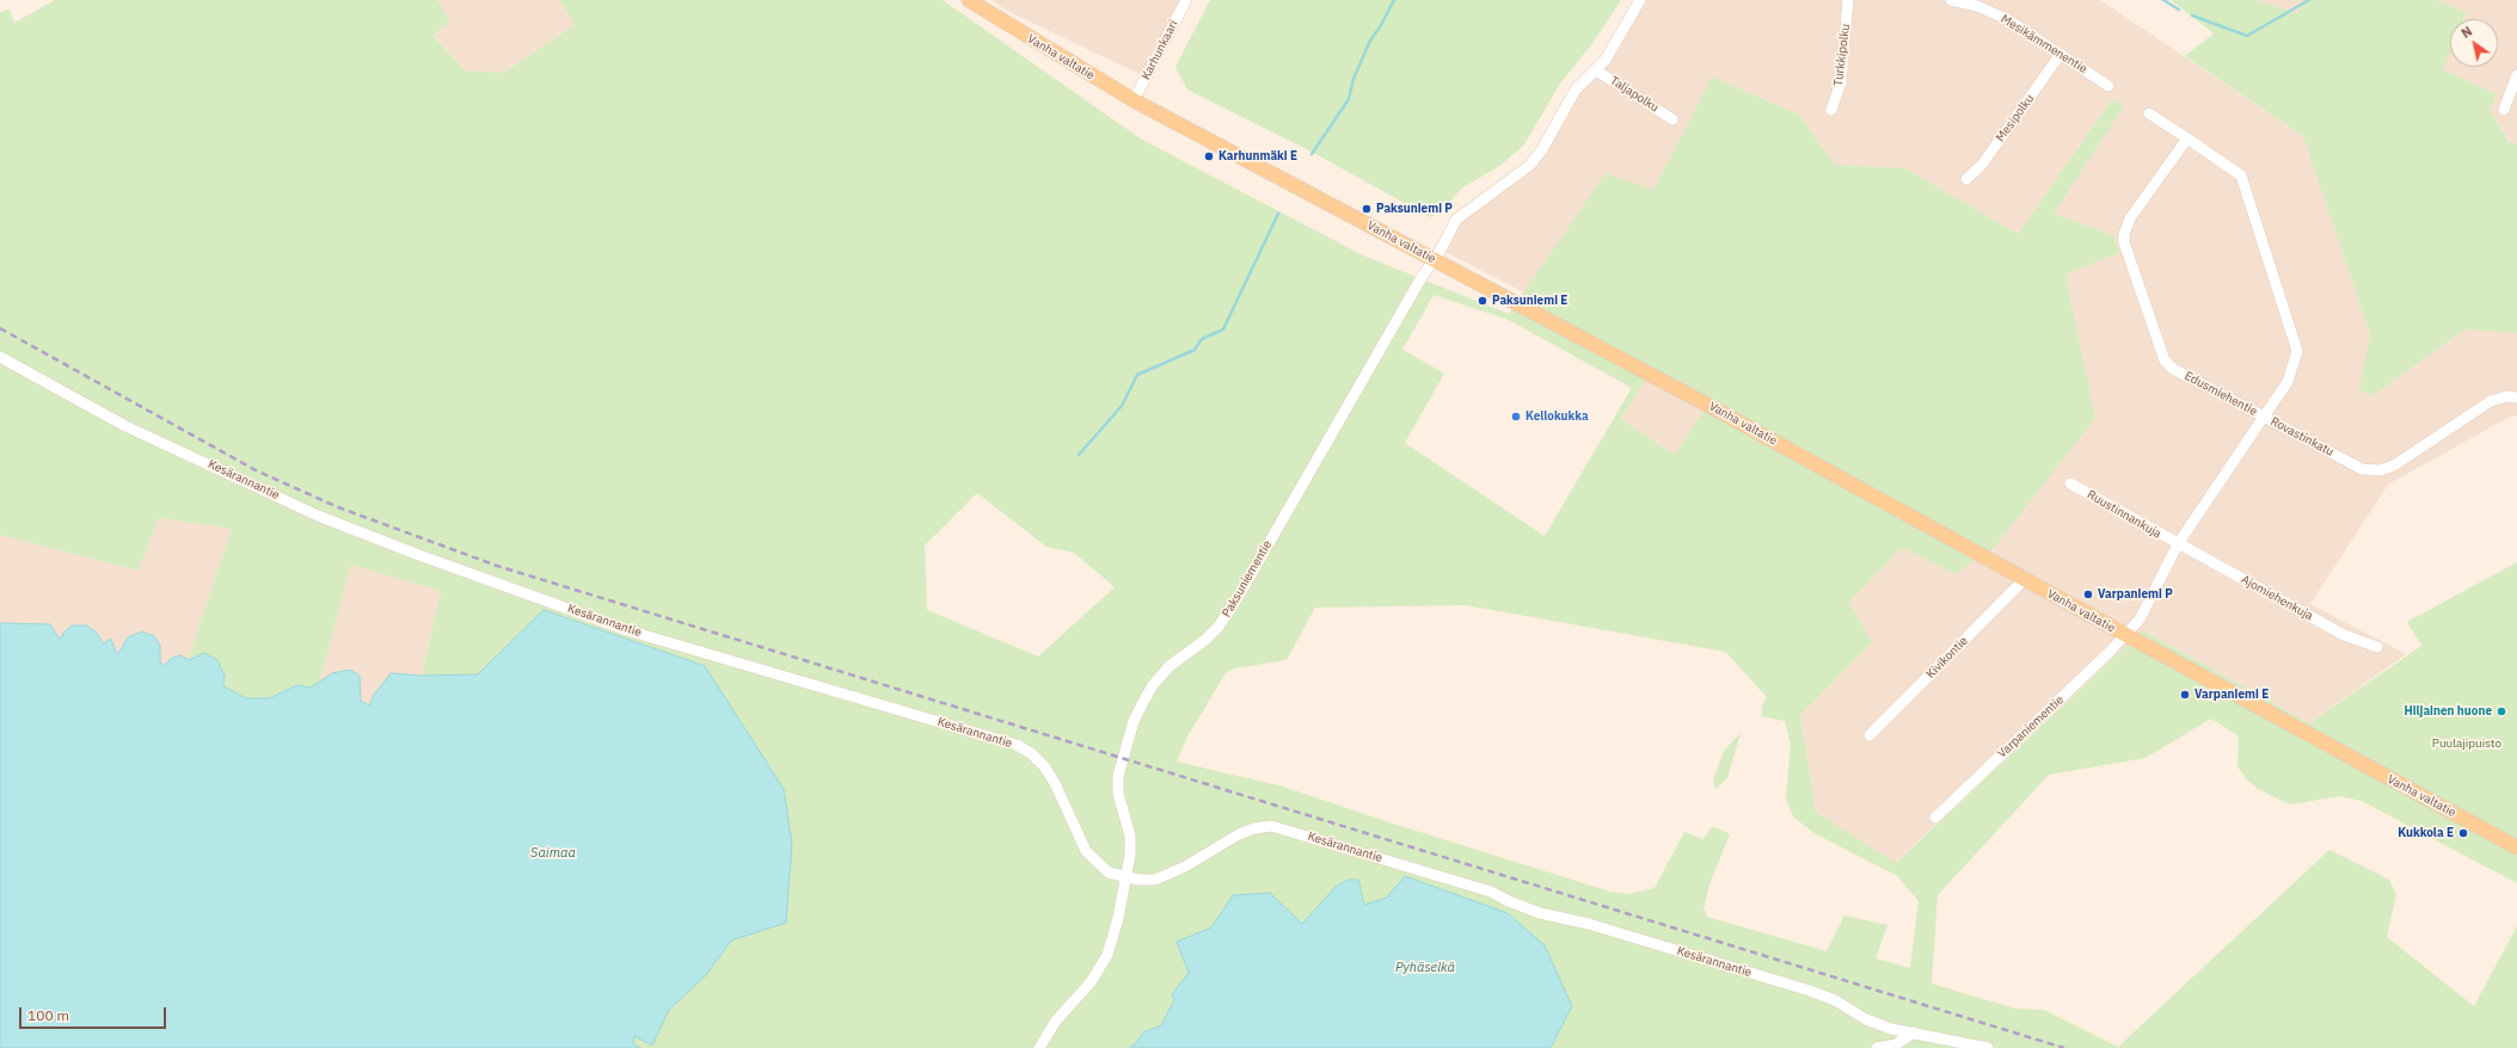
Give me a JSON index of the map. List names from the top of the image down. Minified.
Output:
{"streets":{"main road":["Vanha valtatie"],"street":["Mesikämmenentie","Karhunkaari","Turkkipolku","Taljapolku","Mesipolku","Edusmiehentie","Rovastinkatu","Kesärannantie","Ruustinnankuja","Paksuniementie","Ajomiehenkuja","Kivikontie","Varpaniementie"]},"crossings":[["Mesikämmenentie","Mesipolku"],["Karhunkaari","Vanha valtatie"],["Vanha valtatie","Rovastinkatu"],["Vanha valtatie","Paksuniementie"],["Vanha valtatie","Kivikontie"],["Vanha valtatie","Varpaniementie"],["Edusmiehentie","Rovastinkatu"],["Rovastinkatu","Ruustinnankuja"],["Rovastinkatu","Ajomiehenkuja"],["Rovastinkatu","Varpaniementie"],["Kesärannantie","Paksuniementie"],["Ruustinnankuja","Ajomiehenkuja"]],"water":["Saimaa","Pyhäselkä"],"parks":["Puulajipuisto"],"places":["Karhunmäki E","Paksuniemi P","Paksuniemi E","Kellokukka","Varpaniemi P","Varpaniemi E","Hiljainen huone","Kukkola E"],"scale_bar":"100 m","north":"top left"}
